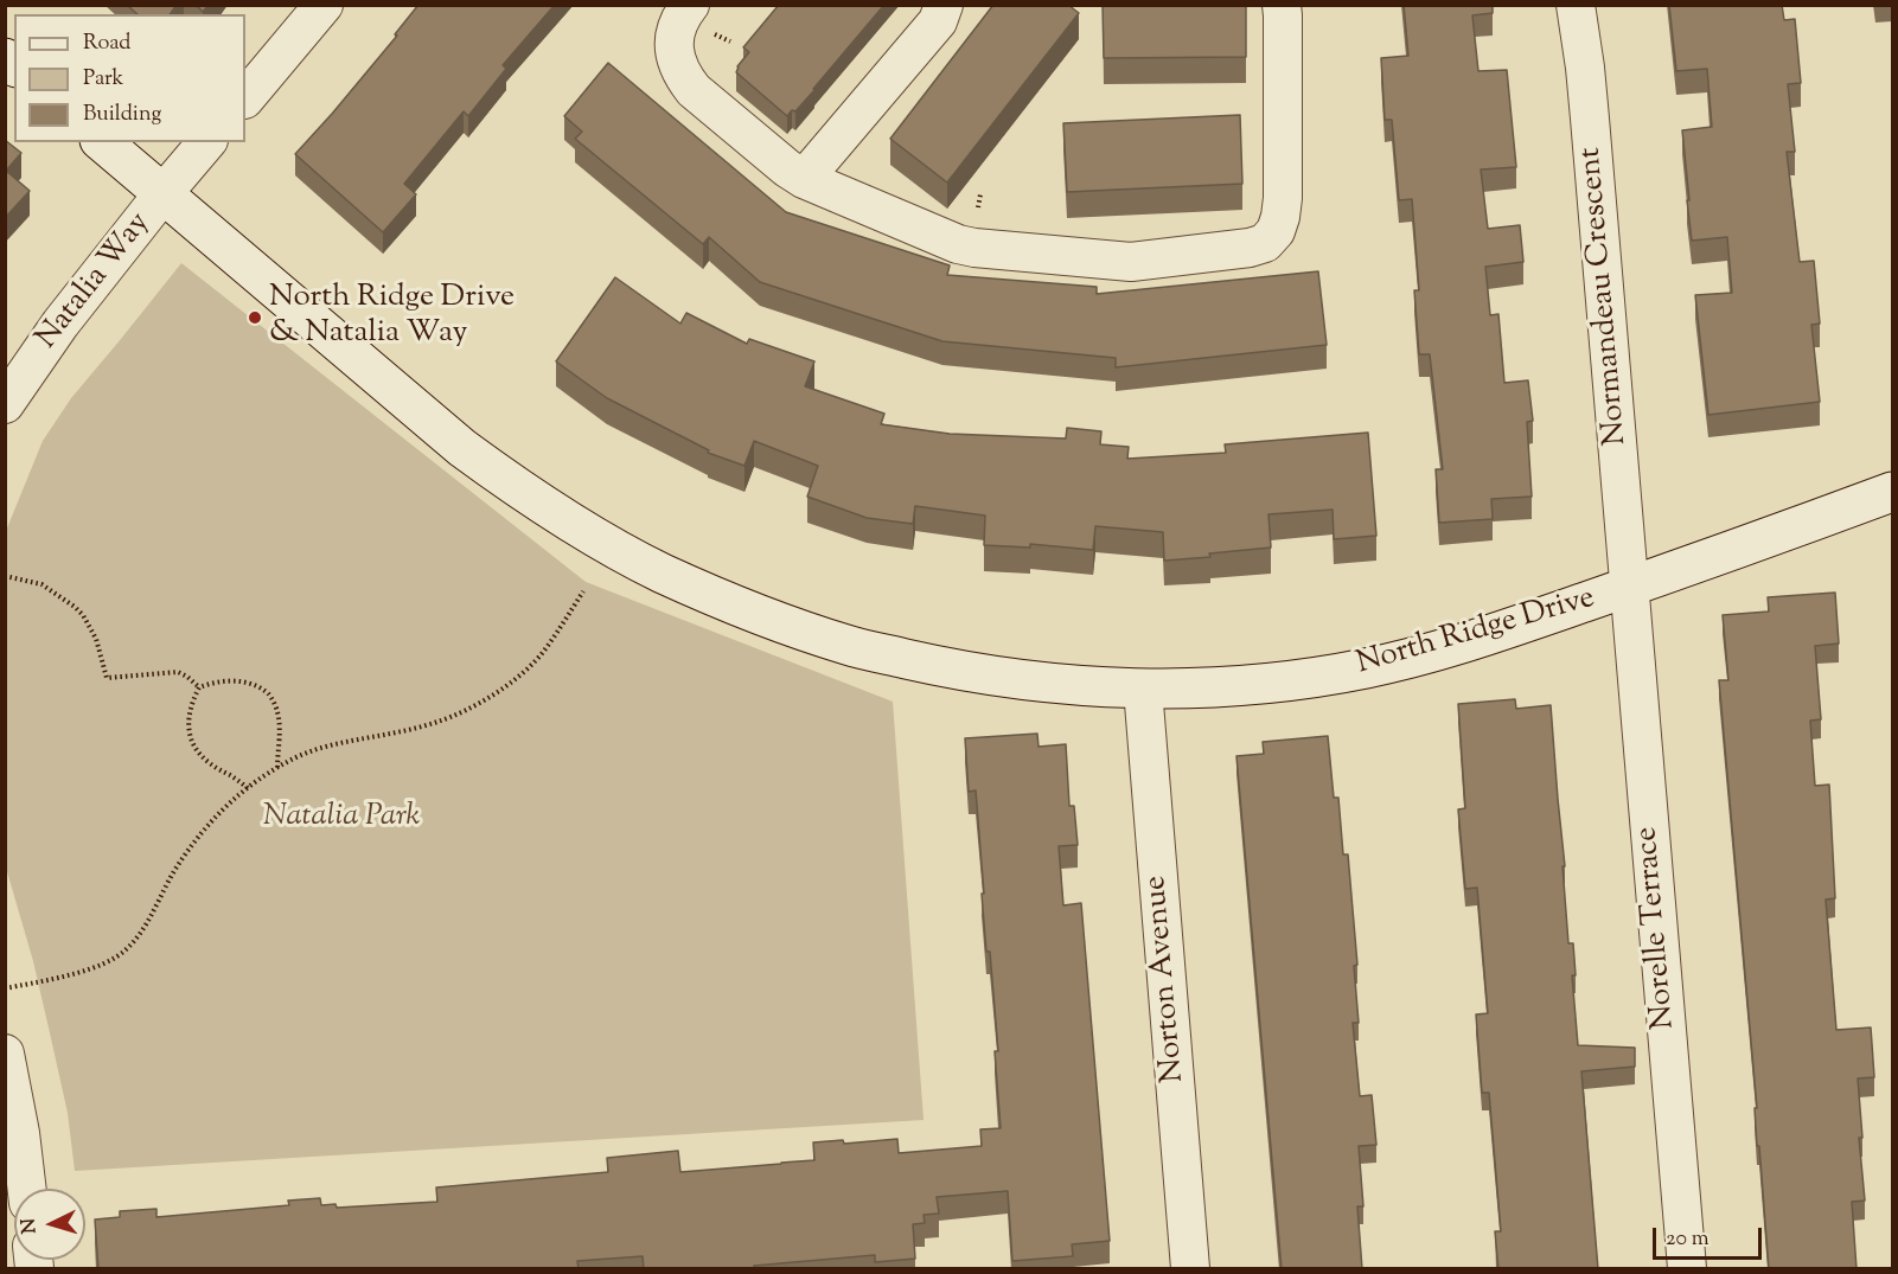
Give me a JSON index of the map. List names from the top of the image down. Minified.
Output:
{"streets":{"street":["Natalia Way","Normandeau Crescent","North Ridge Drive","Norelle Terrace","Norton Avenue"]},"crossings":[["Natalia Way","North Ridge Drive"],["Normandeau Crescent","North Ridge Drive"],["Normandeau Crescent","Norelle Terrace"],["North Ridge Drive","Norelle Terrace"],["North Ridge Drive","Norton Avenue"]],"parks":["Natalia Park"],"places":["North Ridge Drive & Natalia Way"],"legend":["Road","Park","Building"],"scale_bar":"20 m","north":"left"}
